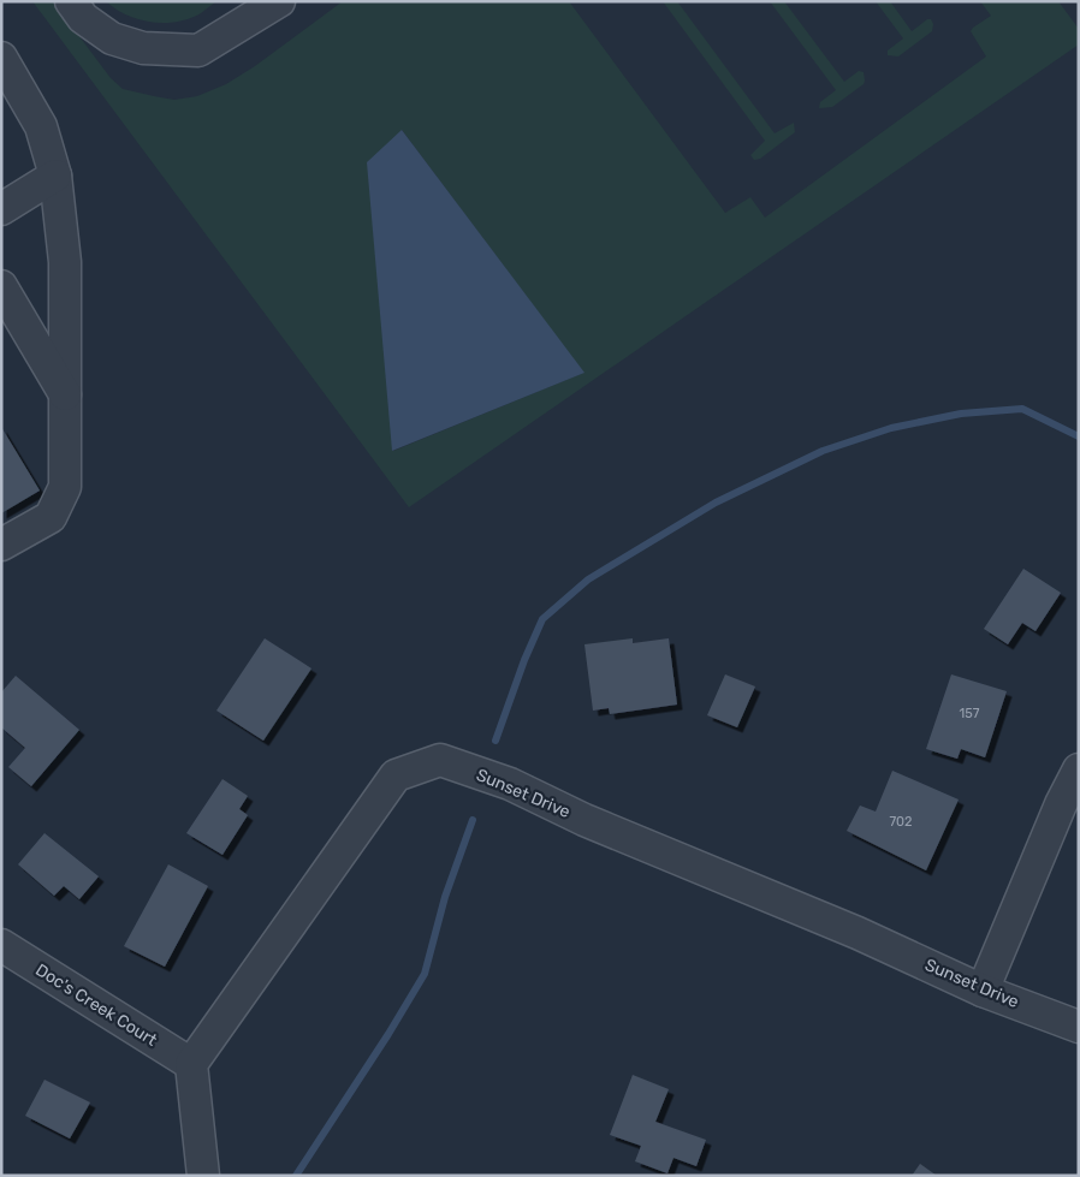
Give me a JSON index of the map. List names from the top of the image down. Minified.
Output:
{"streets":{"street":["Sunset Drive","Doc's Creek Court"]},"crossings":[["Sunset Drive","Doc's Creek Court"]],"house_numbers":["157","702"]}
